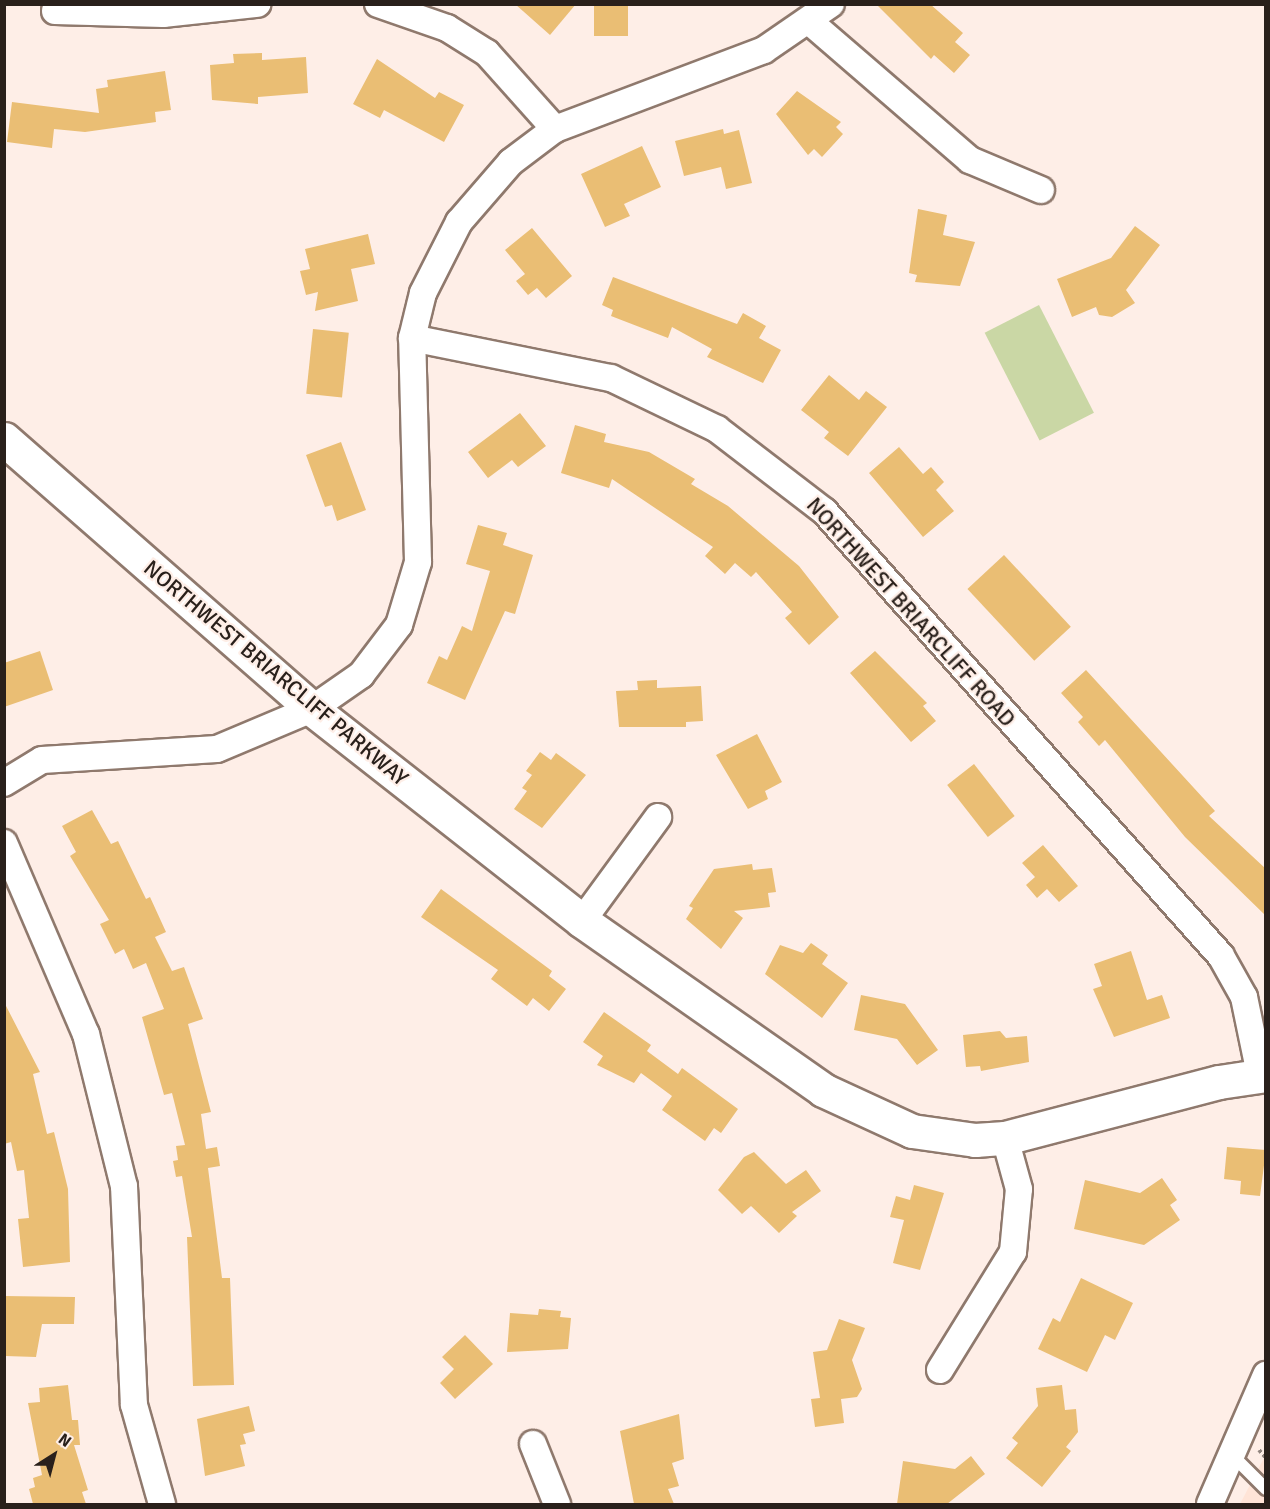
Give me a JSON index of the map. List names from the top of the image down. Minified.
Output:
{"streets":{"main road":["NORTHWEST BRIARCLIFF PARKWAY"],"street":["NORTHWEST BRIARCLIFF ROAD"]},"crossings":[["NORTHWEST BRIARCLIFF ROAD","NORTHWEST BRIARCLIFF PARKWAY"]],"north":"top right"}
